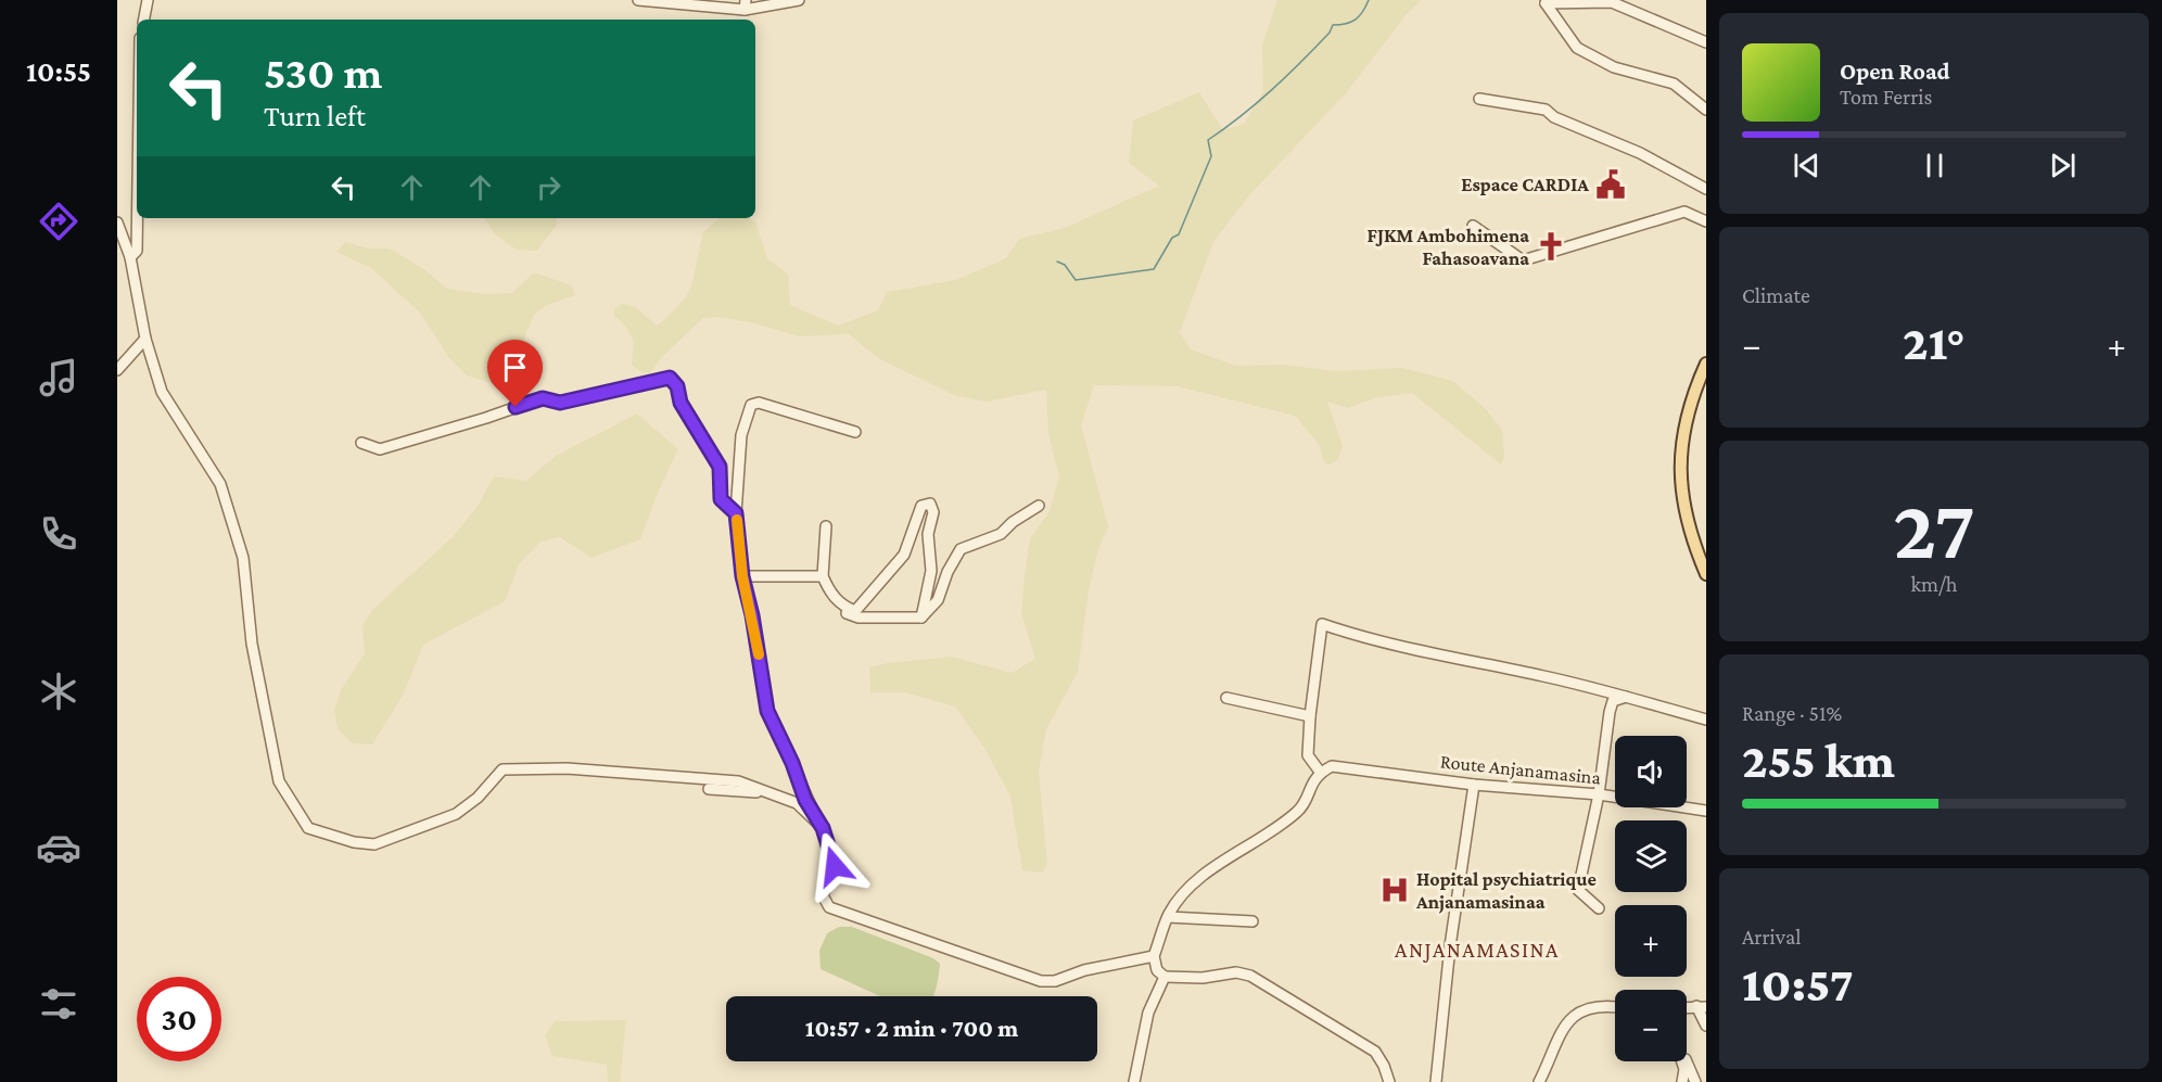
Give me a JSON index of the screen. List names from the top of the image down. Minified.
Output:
{"streets":{"street":["Route Anjanamasina"]},"districts":["ANJANAMASINA"],"places":{"public building":["Espace CARDIA"],"church":["FJKM Ambohimena Fahasoavana"],"hospital":["Hopital psychiatrique Anjanamasinaa"]},"page":{"tabs":"10:55","turn":["530 m","Turn left"],"song":["Open Road","Tom Ferris"],"tile":["Climate",["27","km/h"],["Range · 51%","255 km"],["Arrival","10:57"]],"heat":["−","21°","+"],"map_buttons":["+","−"],"limit":"30","trip":"10:57 · 2 min · 700 m"}}
